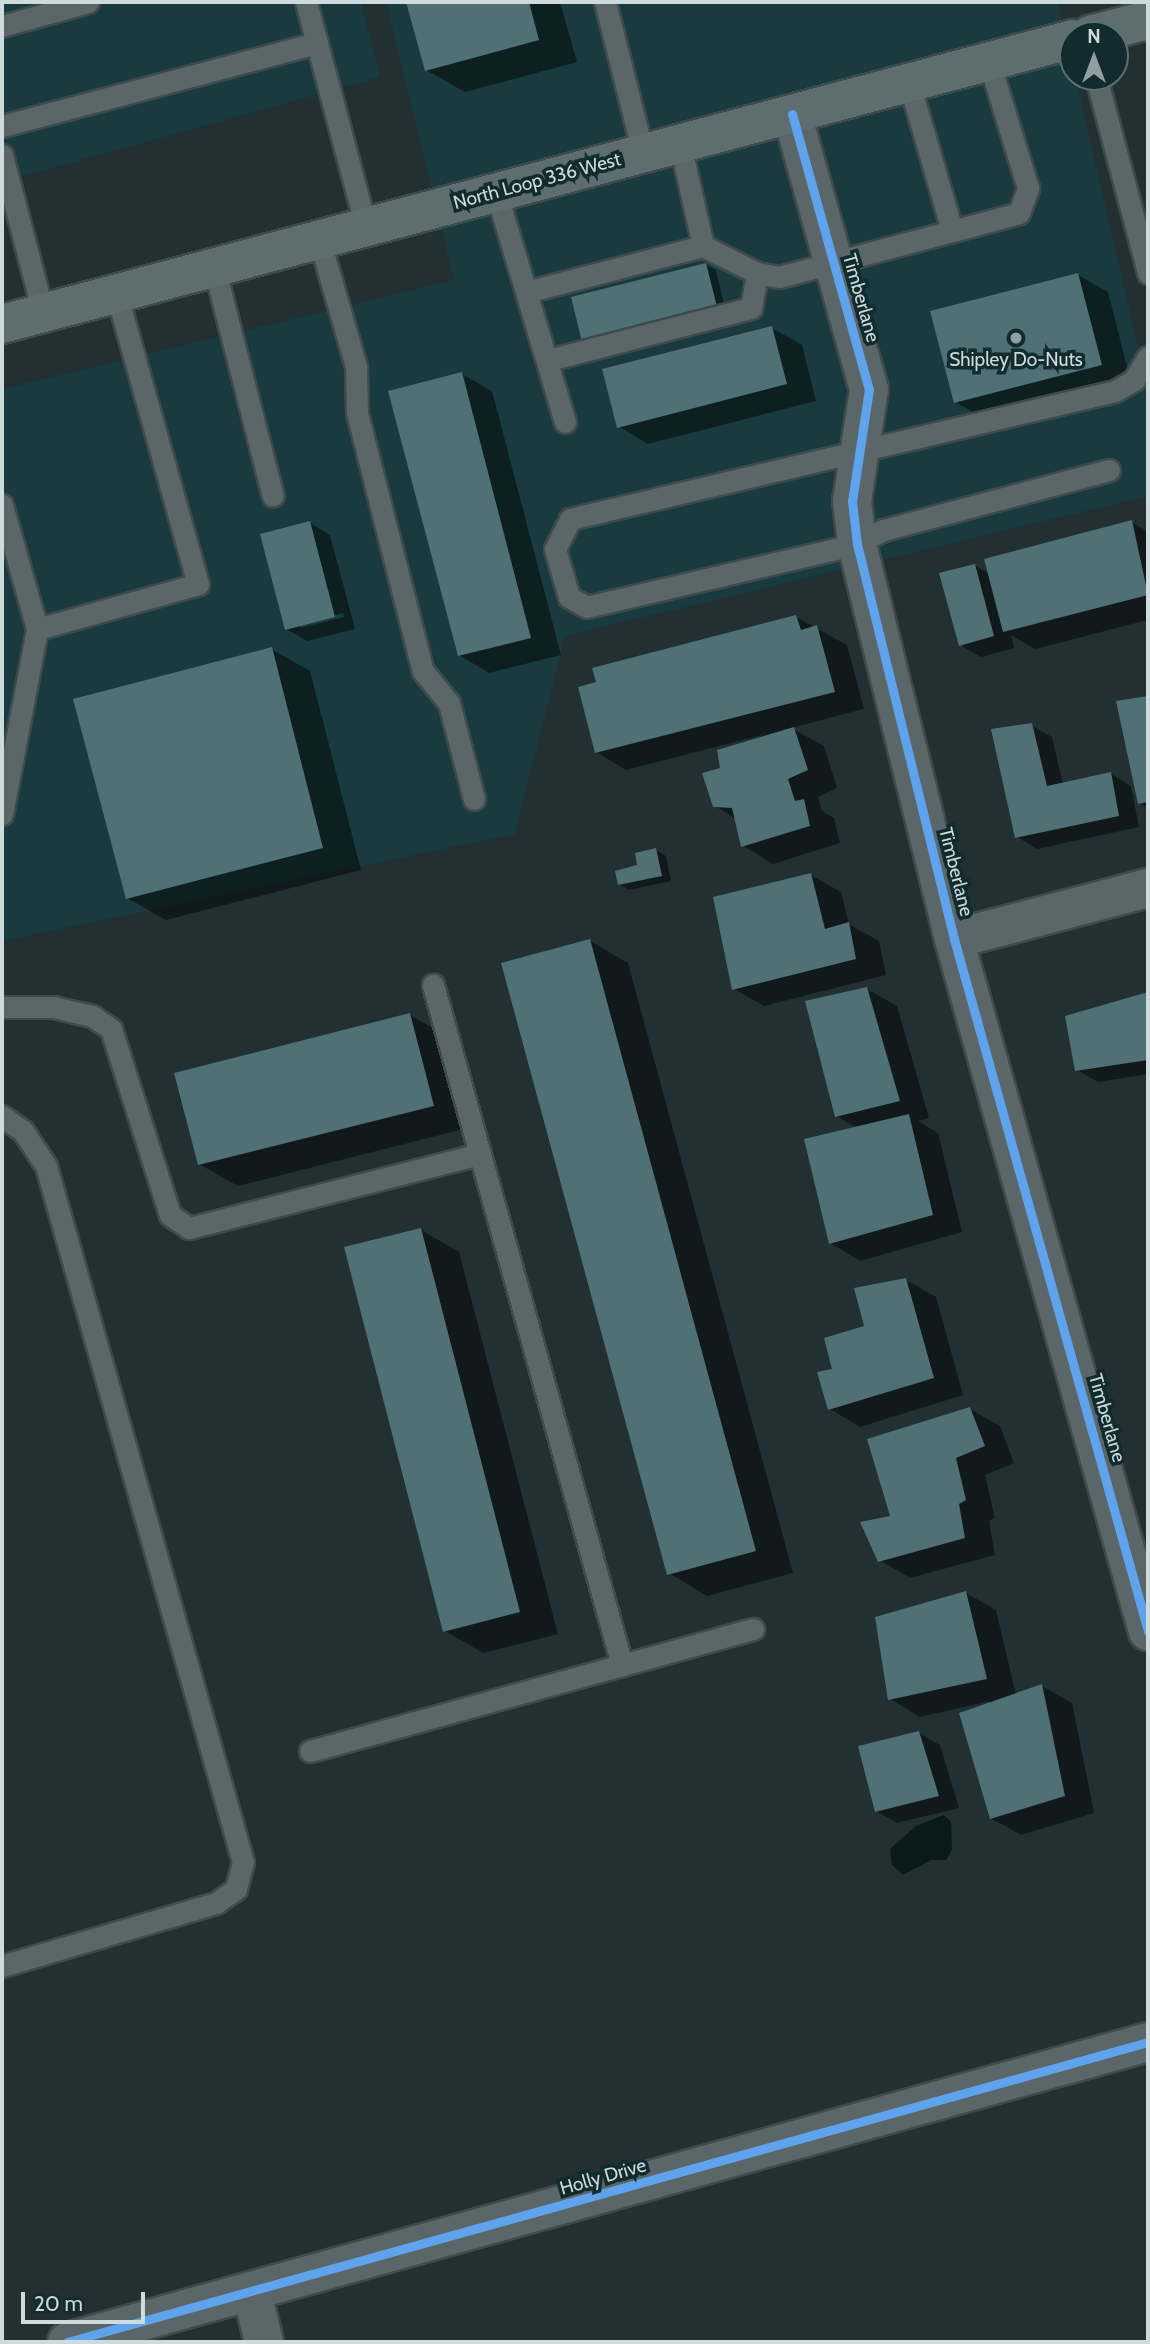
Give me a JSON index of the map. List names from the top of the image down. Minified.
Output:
{"streets":{"main road":["North Loop 336 West"],"street":["Timberlane","Holly Drive"]},"crossings":[["North Loop 336 West","Timberlane"]],"places":["Shipley Do-Nuts"],"scale_bar":"20 m","north":"top"}
